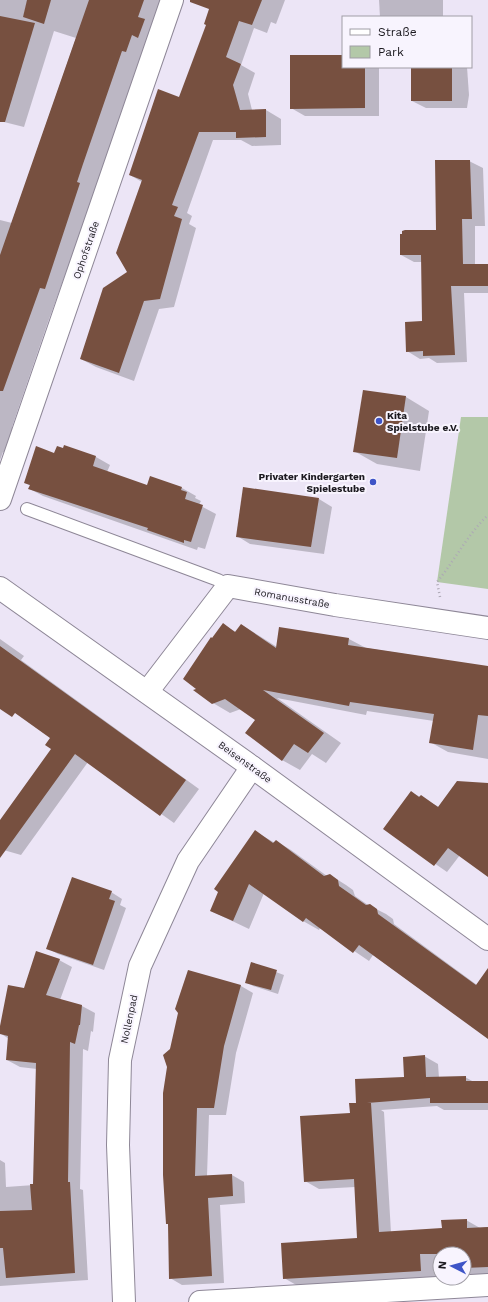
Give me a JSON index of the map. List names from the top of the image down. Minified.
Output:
{"streets":{"street":["Ophofstraße","Romanusstraße","Beisenstraße","Nollenpad"]},"crossings":[["Beisenstraße","Nollenpad"]],"places":["Kita Spielstube e.V.","Privater Kindergarten Spielestube"],"legend":["Straße","Park"],"north":"left"}
